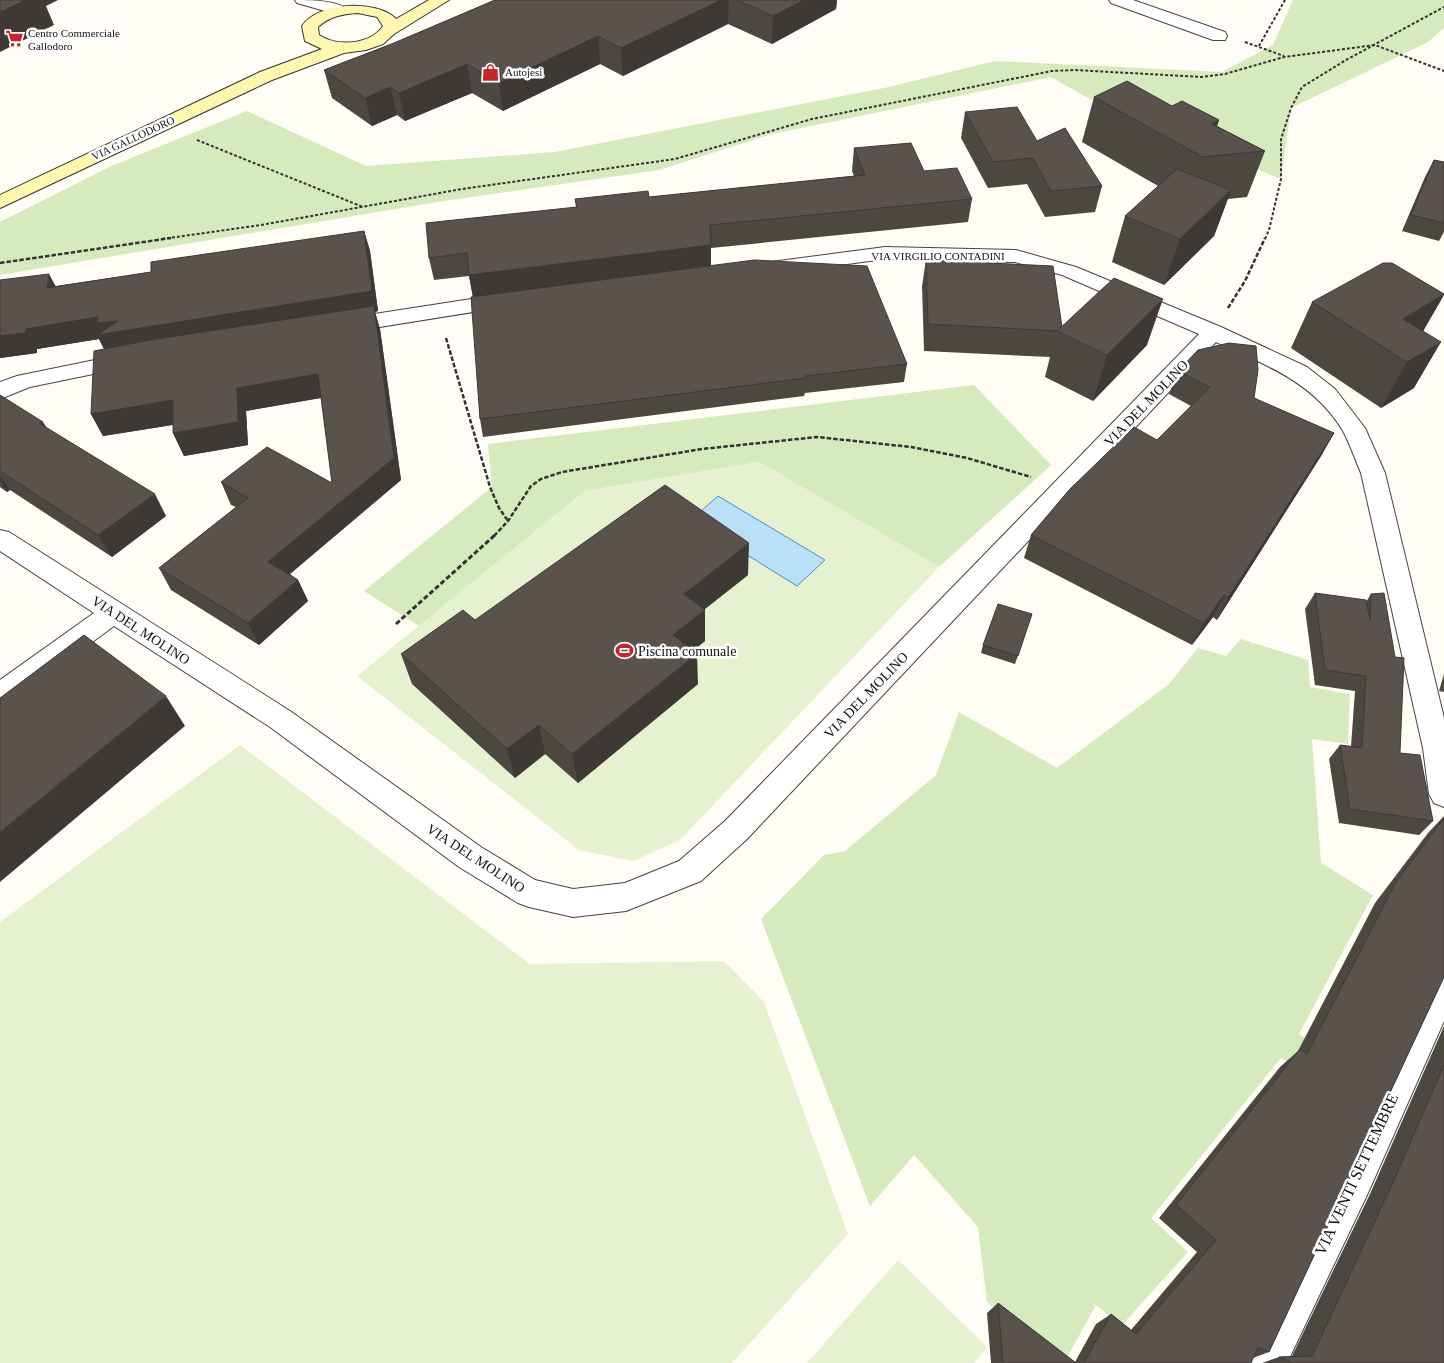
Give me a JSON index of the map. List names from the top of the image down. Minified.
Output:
{"streets":{"main road":["VIA GALLODORO"],"street":["VIA VIRGILIO CONTADINI","VIA DEL MOLINO","VIA VENTI SETTEMBRE"]},"crossings":[["VIA VIRGILIO CONTADINI","VIA DEL MOLINO"]],"places":{"supermarket":["Centro Commerciale Gallodoro"],"shop":["Autojesi"],"sports":["Piscina comunale"]}}
